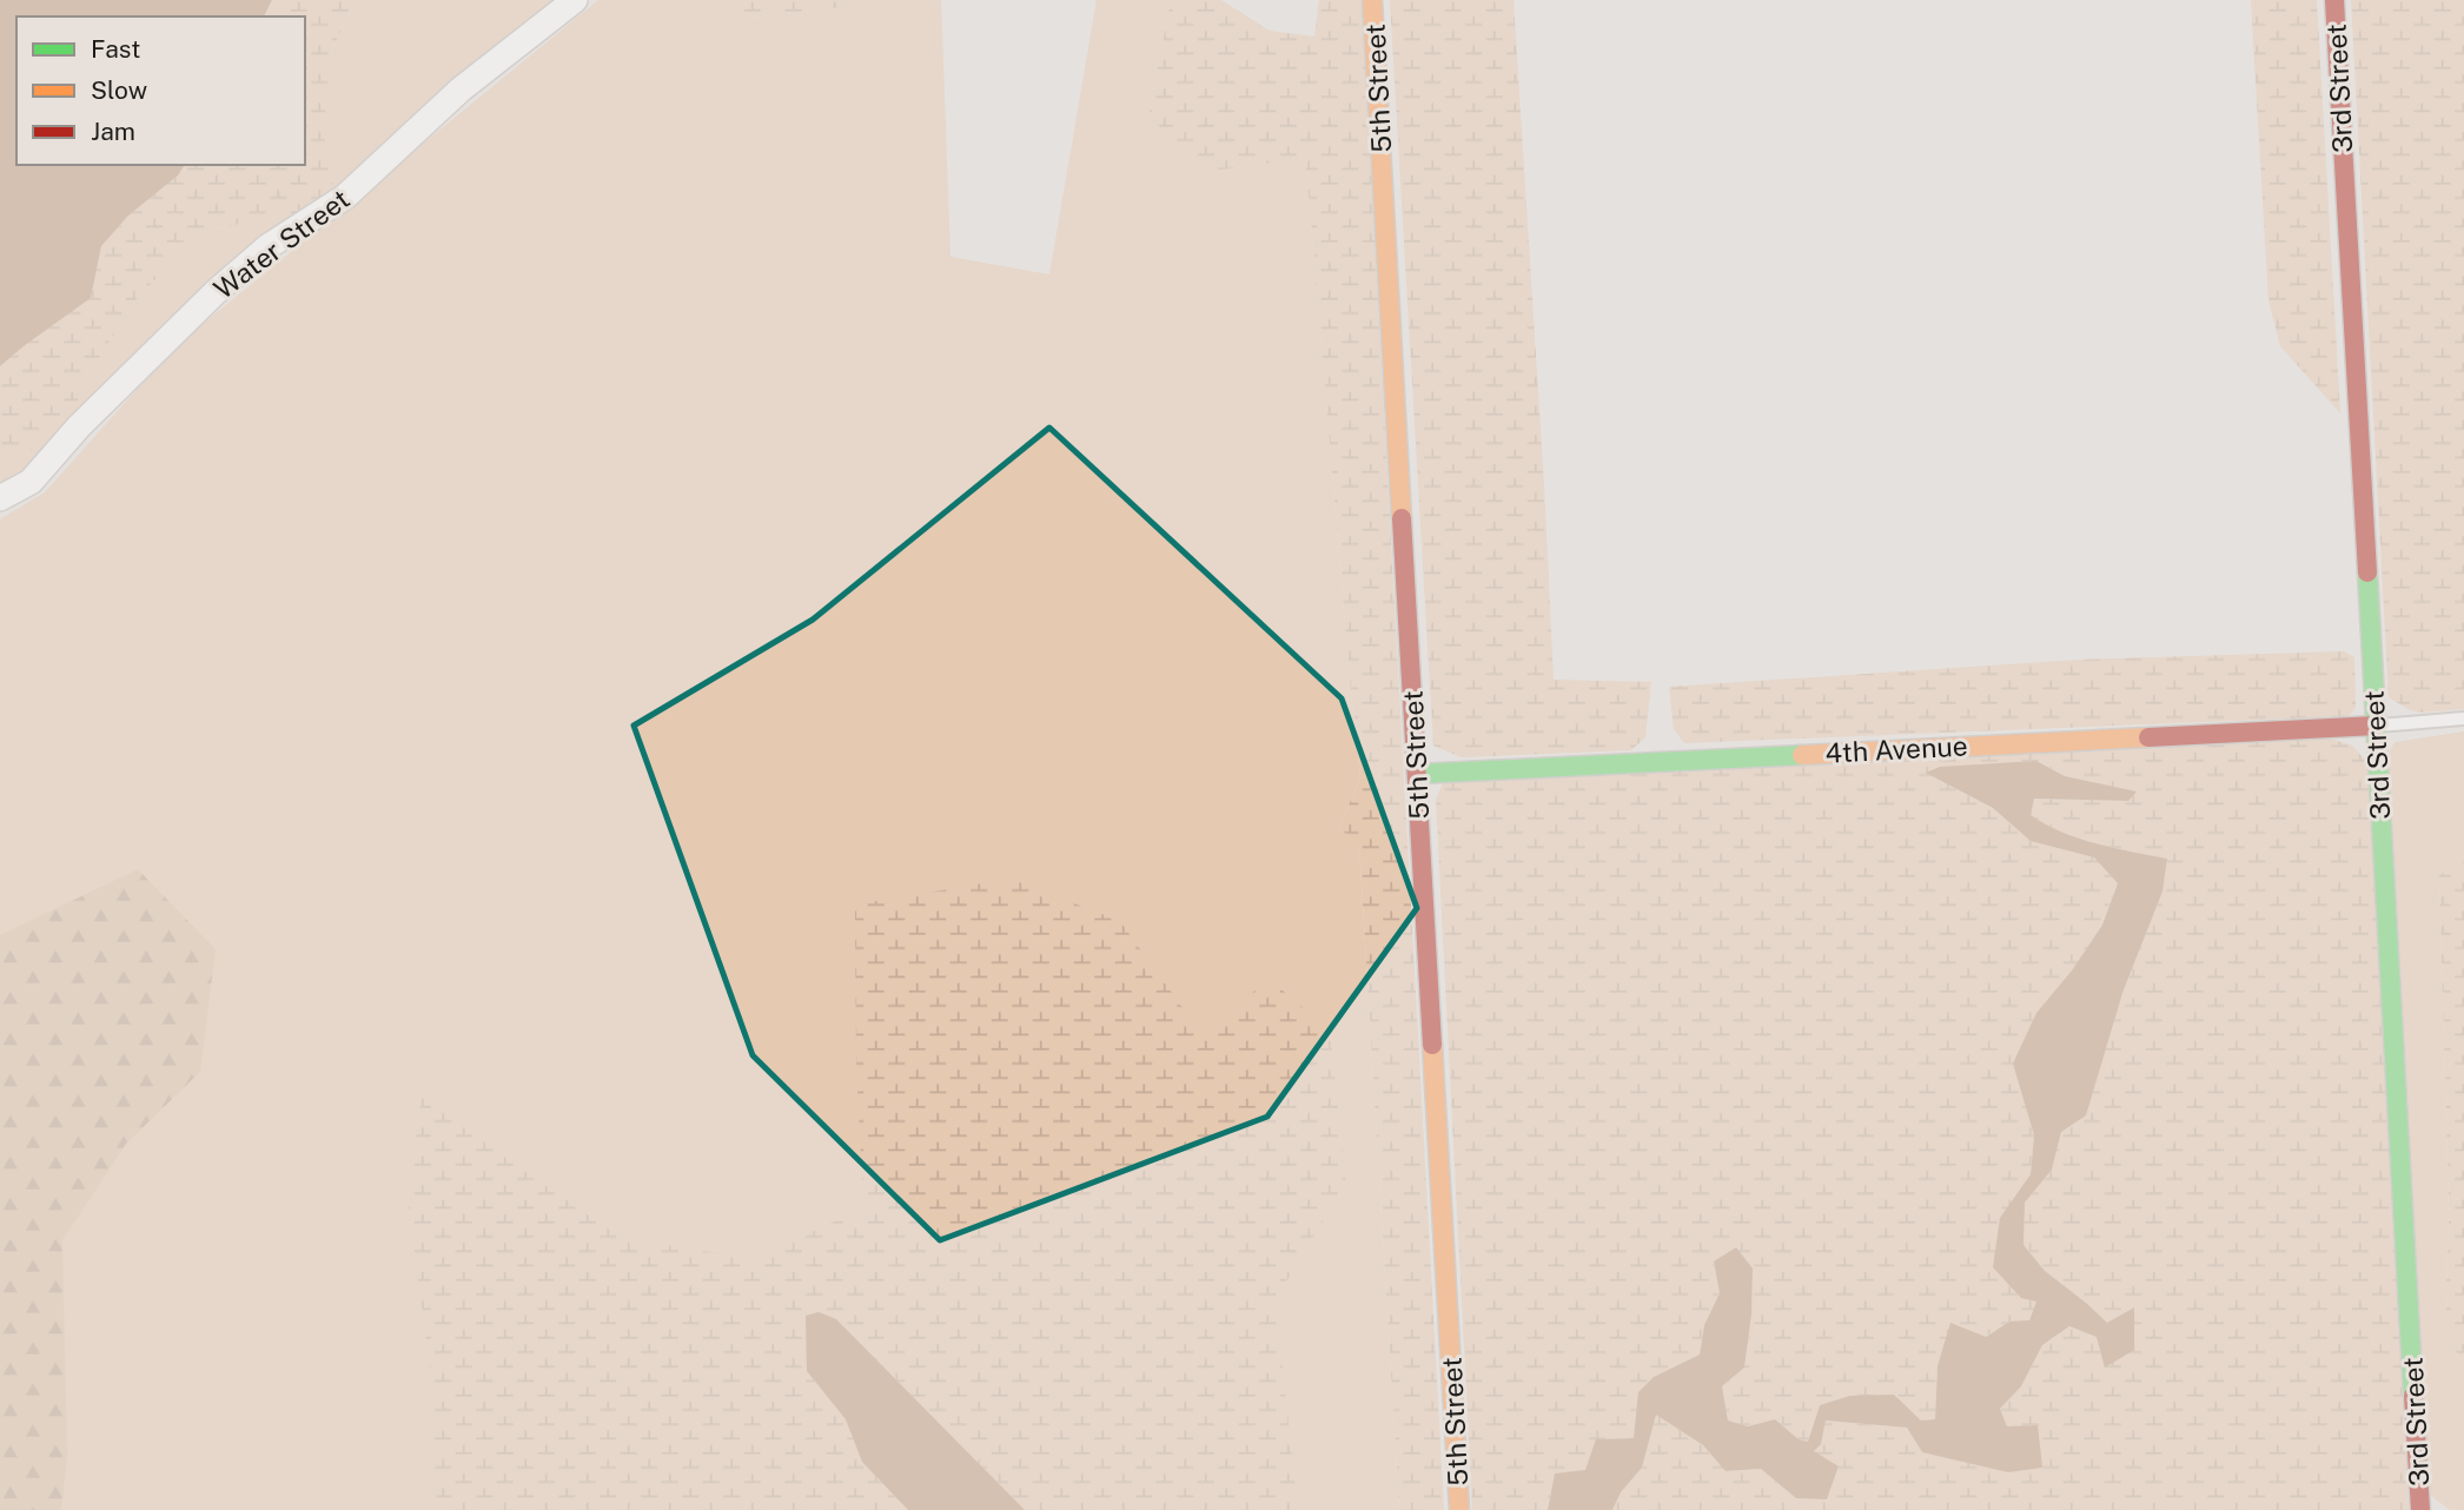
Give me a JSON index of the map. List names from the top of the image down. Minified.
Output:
{"streets":{"street":["5th Street","3rd Street","Water Street","4th Avenue"]},"crossings":[["5th Street","4th Avenue"],["3rd Street","4th Avenue"]],"legend":["Fast","Slow","Jam"]}
